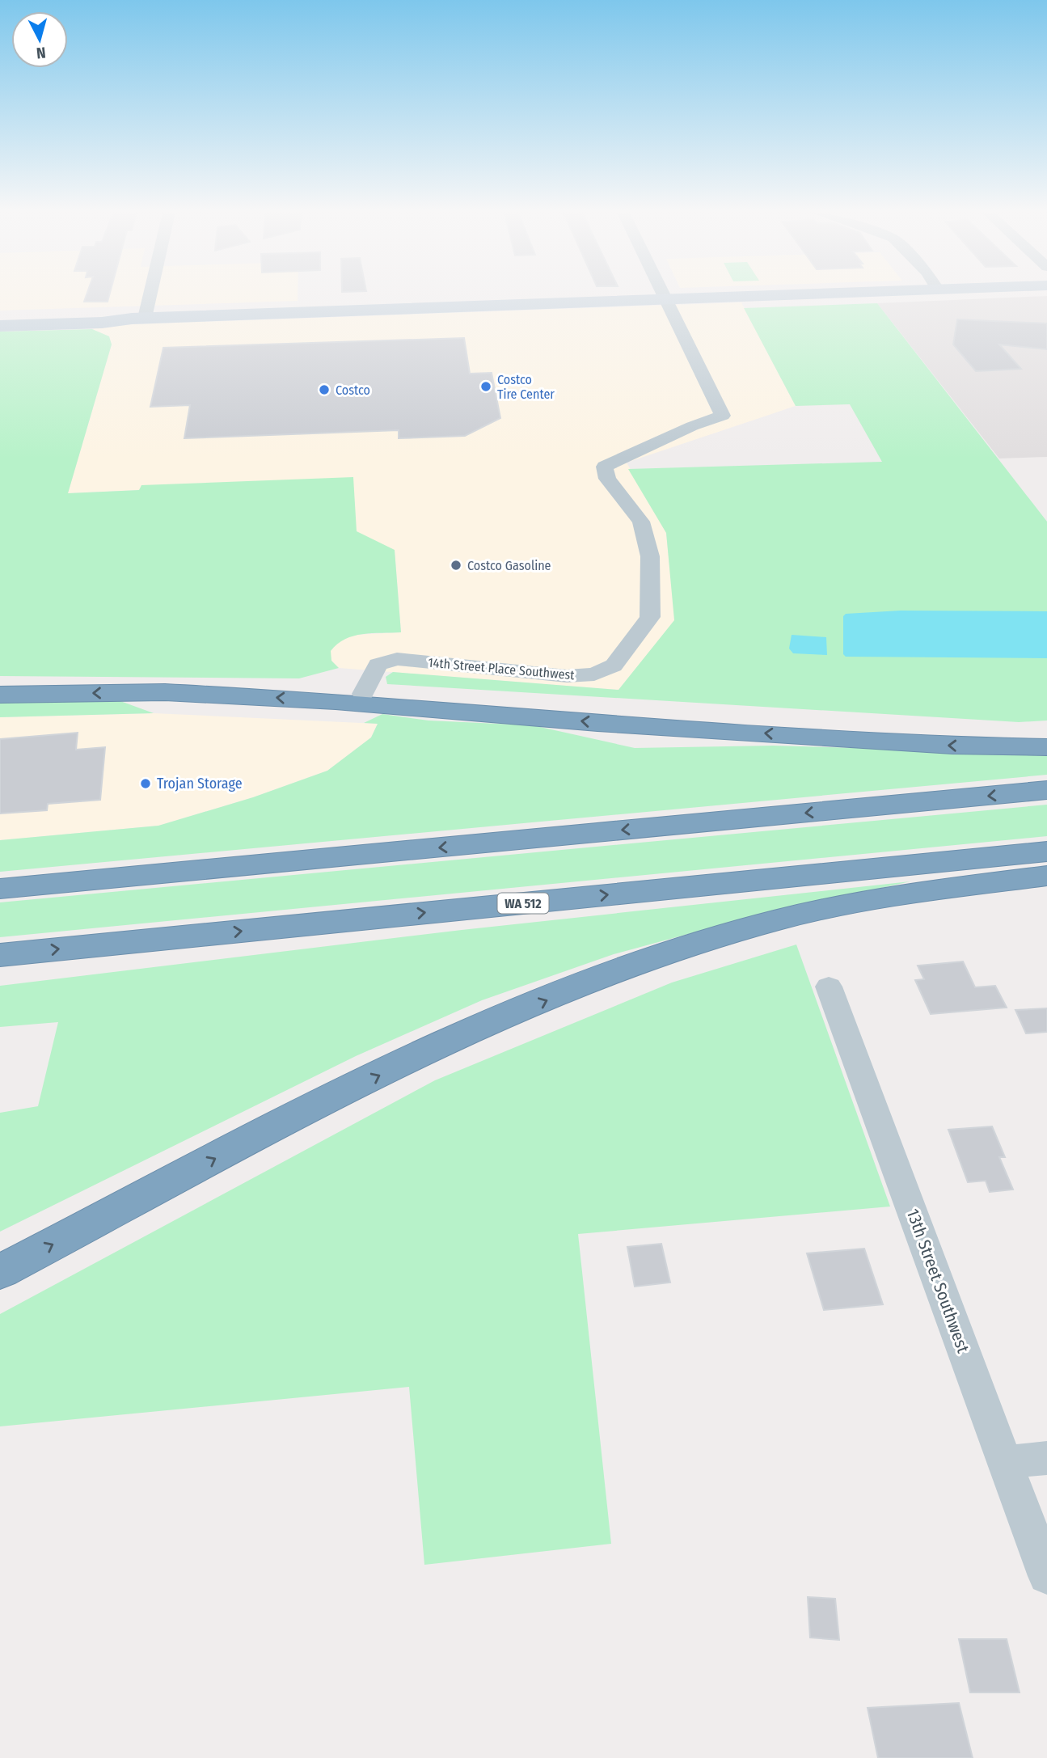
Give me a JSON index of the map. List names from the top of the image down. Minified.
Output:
{"streets":{"highway":["WA 512"],"street":["14th Street Place Southwest","13th Street Southwest"]},"places":["Costco Tire Center","Costco","Costco Gasoline","Trojan Storage"],"north":"bottom"}
